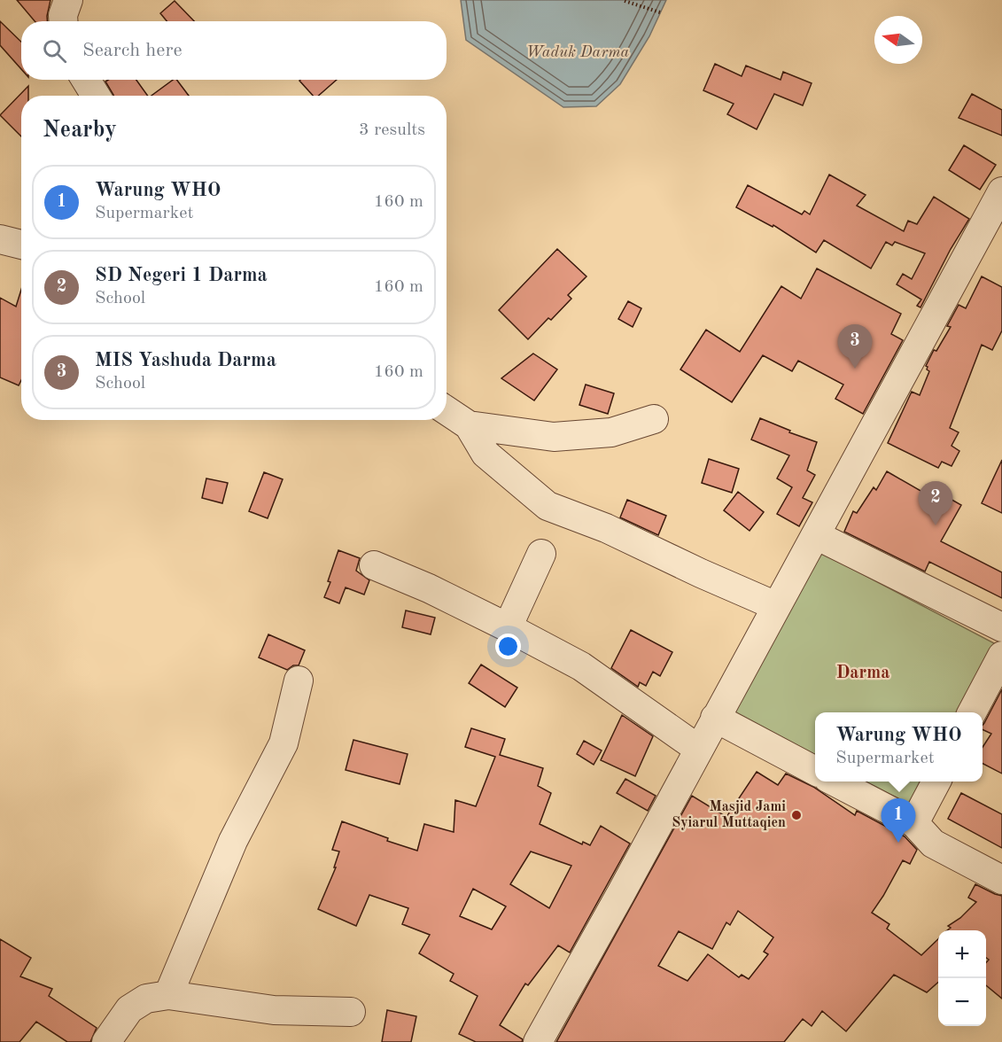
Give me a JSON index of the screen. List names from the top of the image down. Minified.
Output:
{"districts":["Darma"],"water":["Waduk Darma"],"places":["Masjid Jami Syiarul Muttaqien"],"north":"left","page":{"search":"Search here","heading":["Nearby","3 results"],"list":[{"mark":"1","name":"Warung WHO","note":"Supermarket","value":"160 m"},{"mark":"2","name":"SD Negeri 1 Darma","note":"School","value":"160 m"},{"mark":"3","name":"MIS Yashuda Darma","note":"School","value":"160 m"}],"pins":["3","2","1"],"popup":["Warung WHO","Supermarket"],"map_buttons":["+","−"]}}
